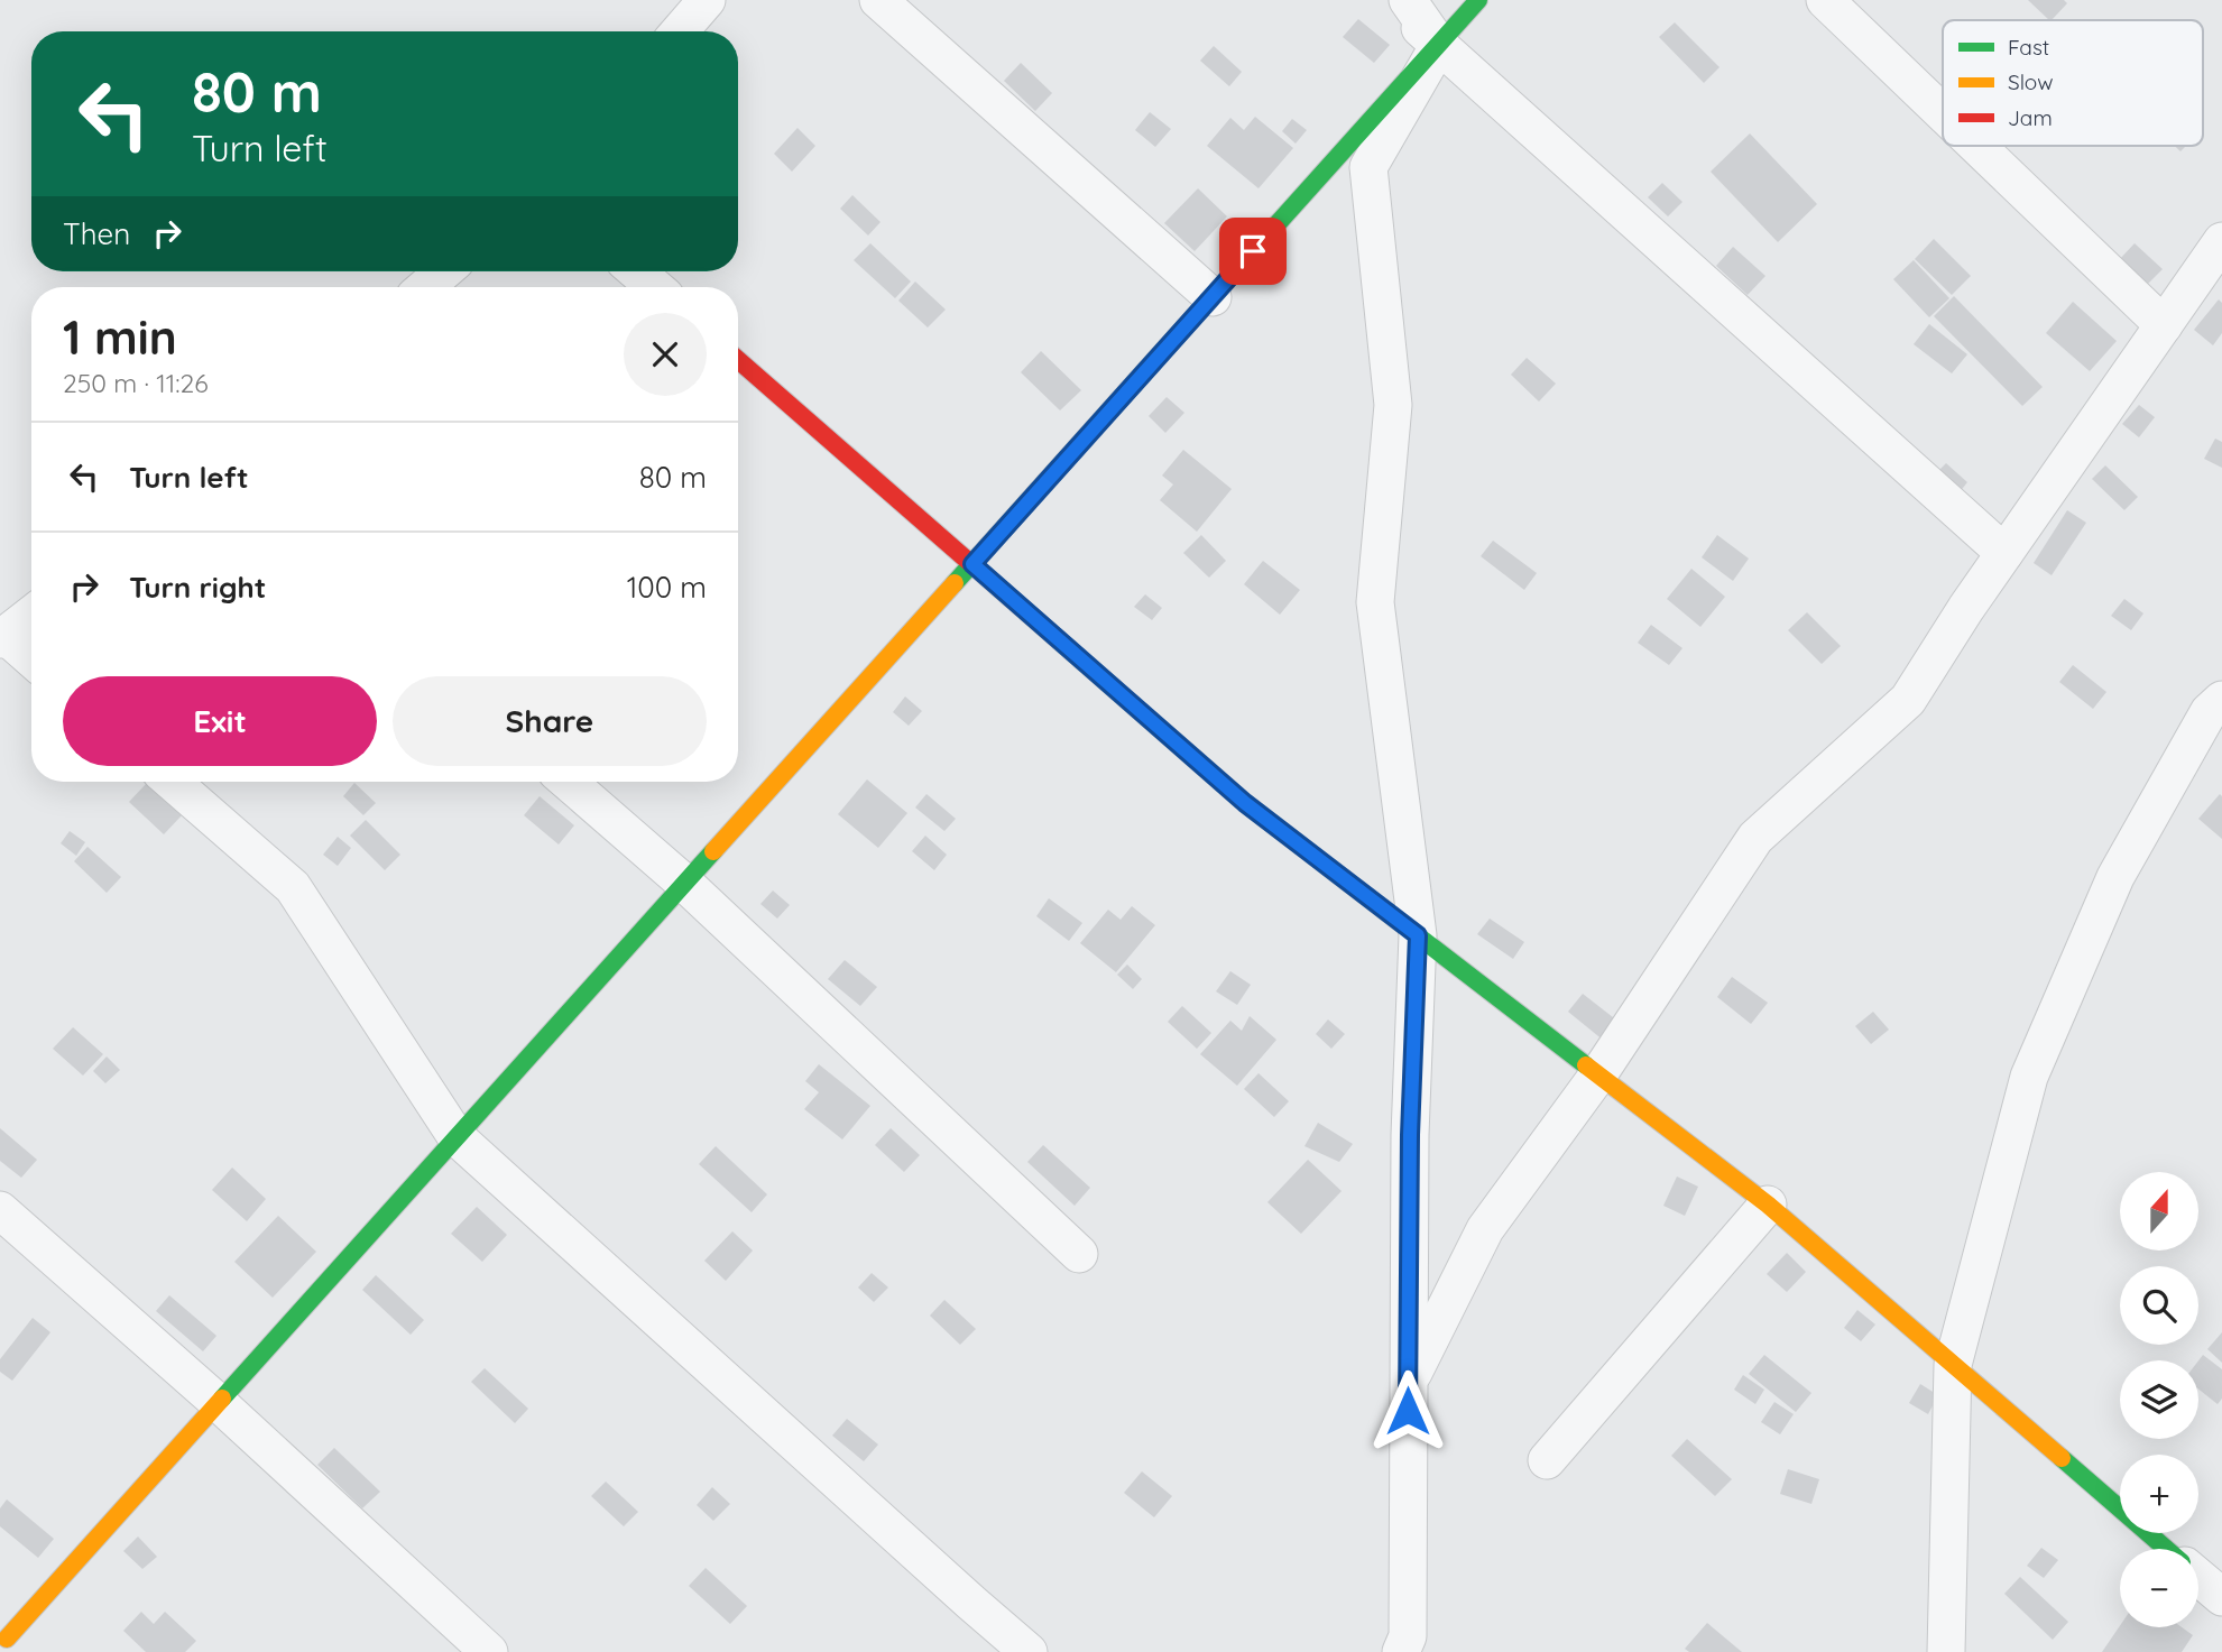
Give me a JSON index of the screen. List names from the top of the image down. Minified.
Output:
{"legend":["Fast","Slow","Jam"],"north":"top","page":{"turn":["80 m","Turn left"],"then":"Then","heading":["1 min","250 m · 11:26"],"list":[{"name":"Turn left","value":"80 m"},{"name":"Turn right","value":"100 m"}],"buttons":["Exit","Share"],"map_buttons":["+","−"]}}
